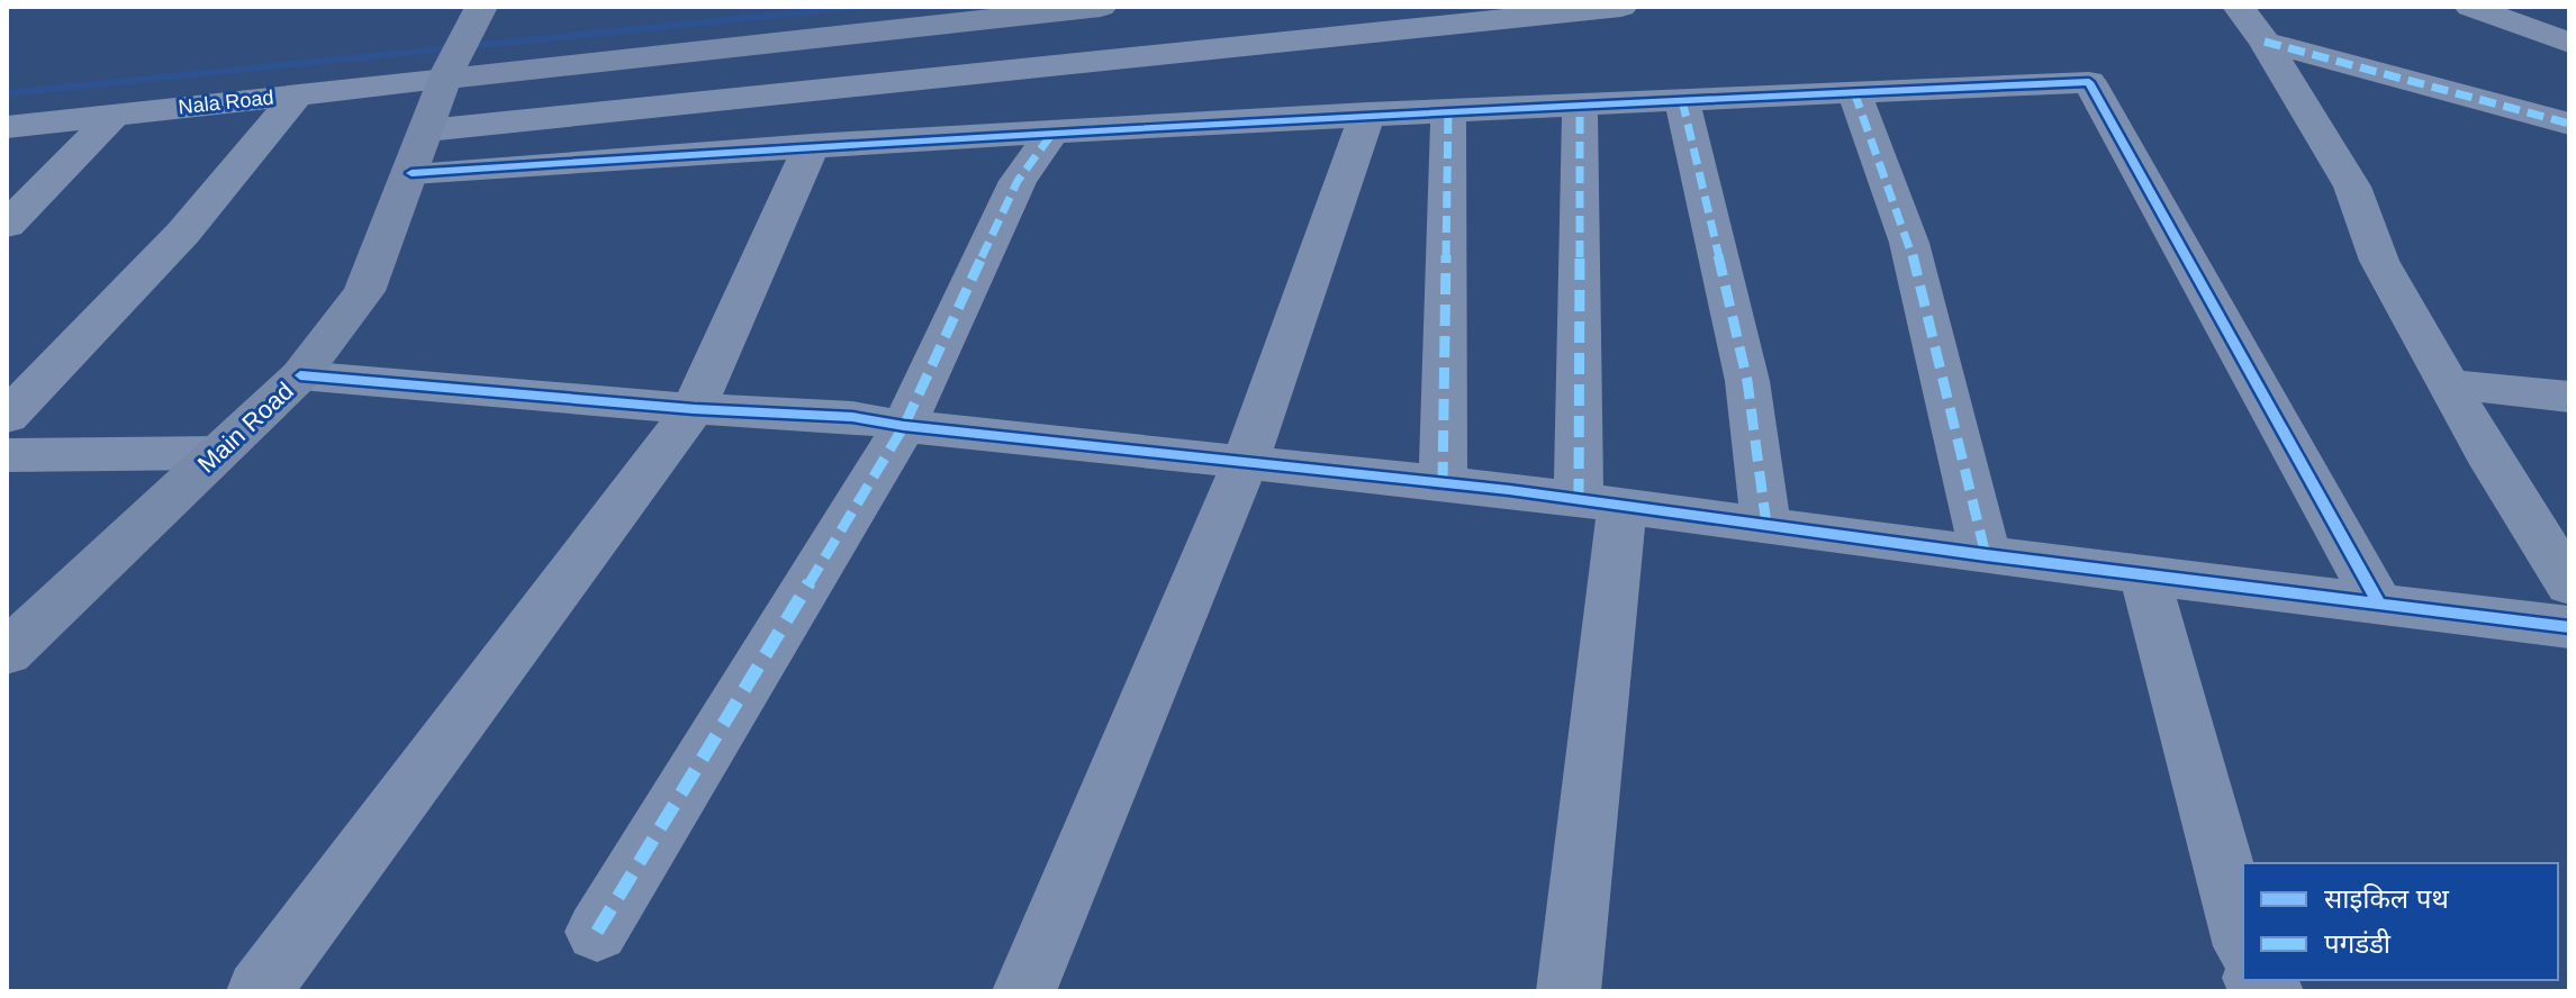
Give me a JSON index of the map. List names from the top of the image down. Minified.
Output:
{"streets":{"street":["Nala Road","Main Road"]},"crossings":[["Nala Road","Main Road"]],"legend":["साइकिल पथ","पगडंडी"]}
